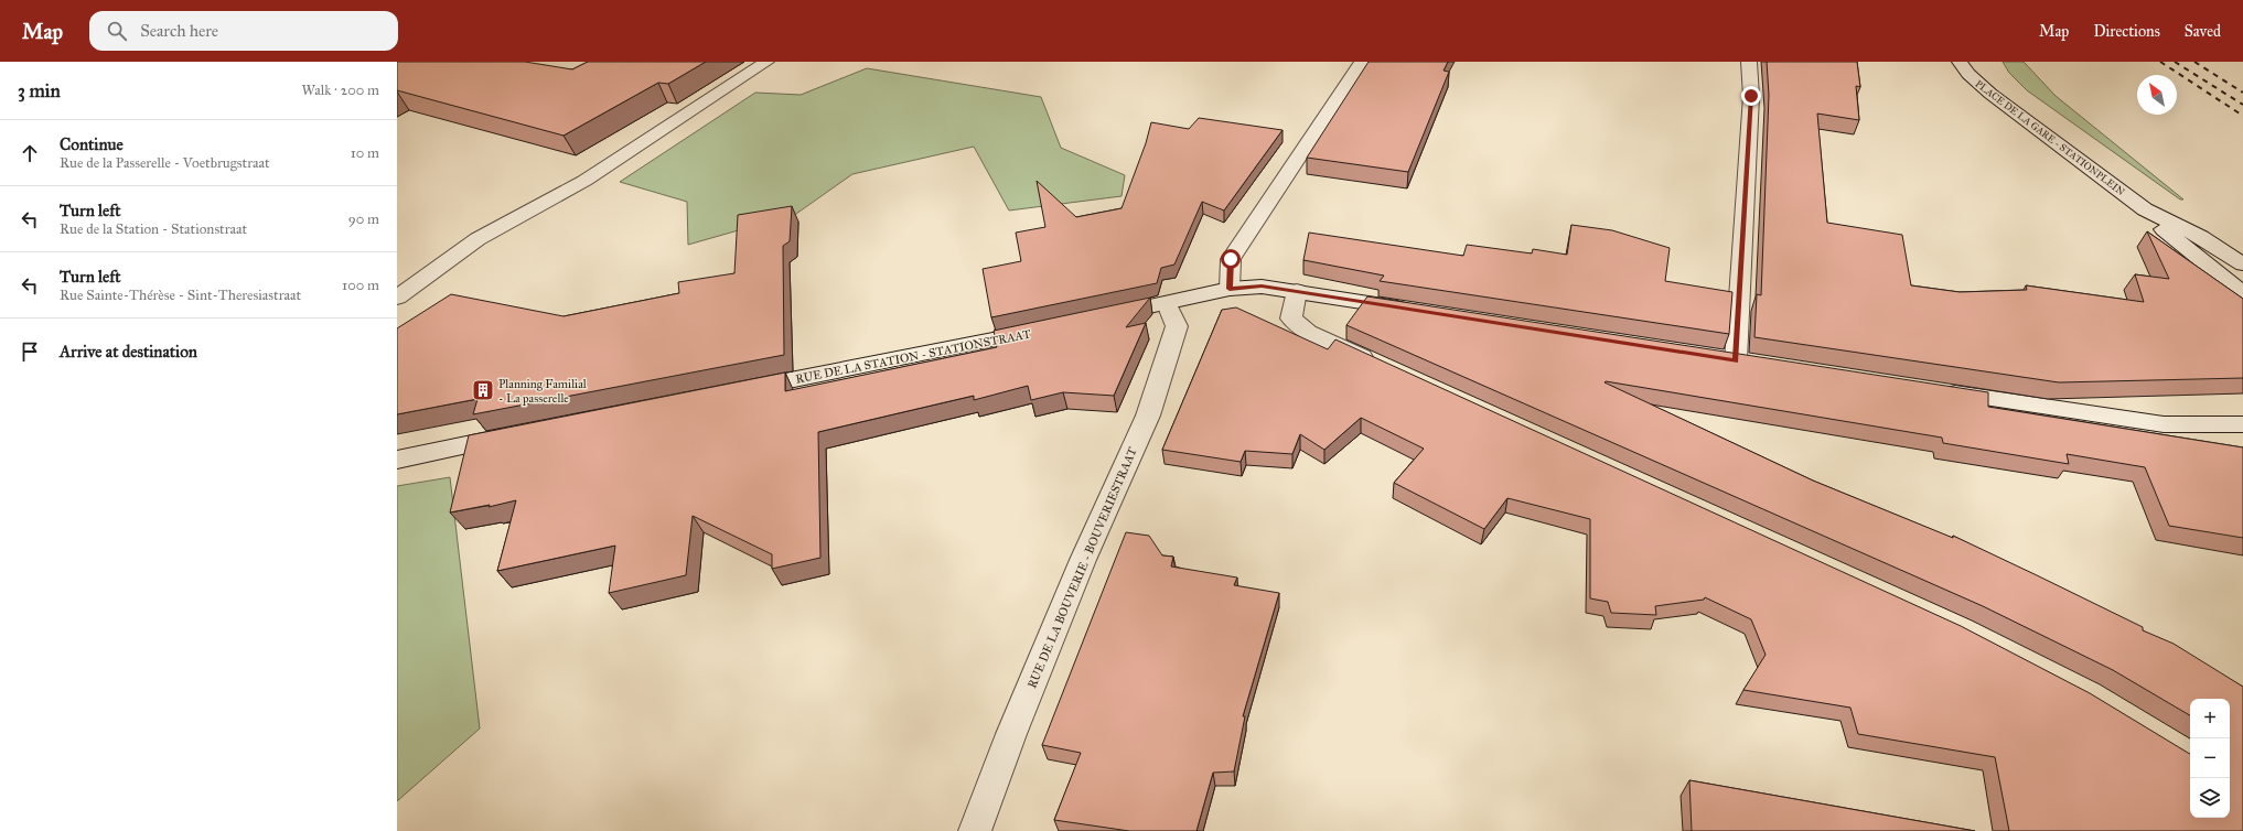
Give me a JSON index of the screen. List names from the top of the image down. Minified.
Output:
{"streets":{"street":["PLACE DE LA GARE - STATIONPLEIN","RUE DE LA STATION - STATIONSTRAAT","RUE DE LA BOUVERIE - BOUVERIESTRAAT"]},"places":{"building":["Planning Familial - La passerelle"]},"north":"top left","page":{"header":"Map","search":"Search here","nav":["Map","Directions","Saved"],"heading":["3 min","Walk · 200 m"],"list":[["Continue","Rue de la Passerelle - Voetbrugstraat","10 m"],["Turn left","Rue de la Station - Stationstraat","90 m"],["Turn left","Rue Sainte-Thérèse - Sint-Theresiastraat","100 m"],"Arrive at destination"],"map_buttons":["+","−"]}}
